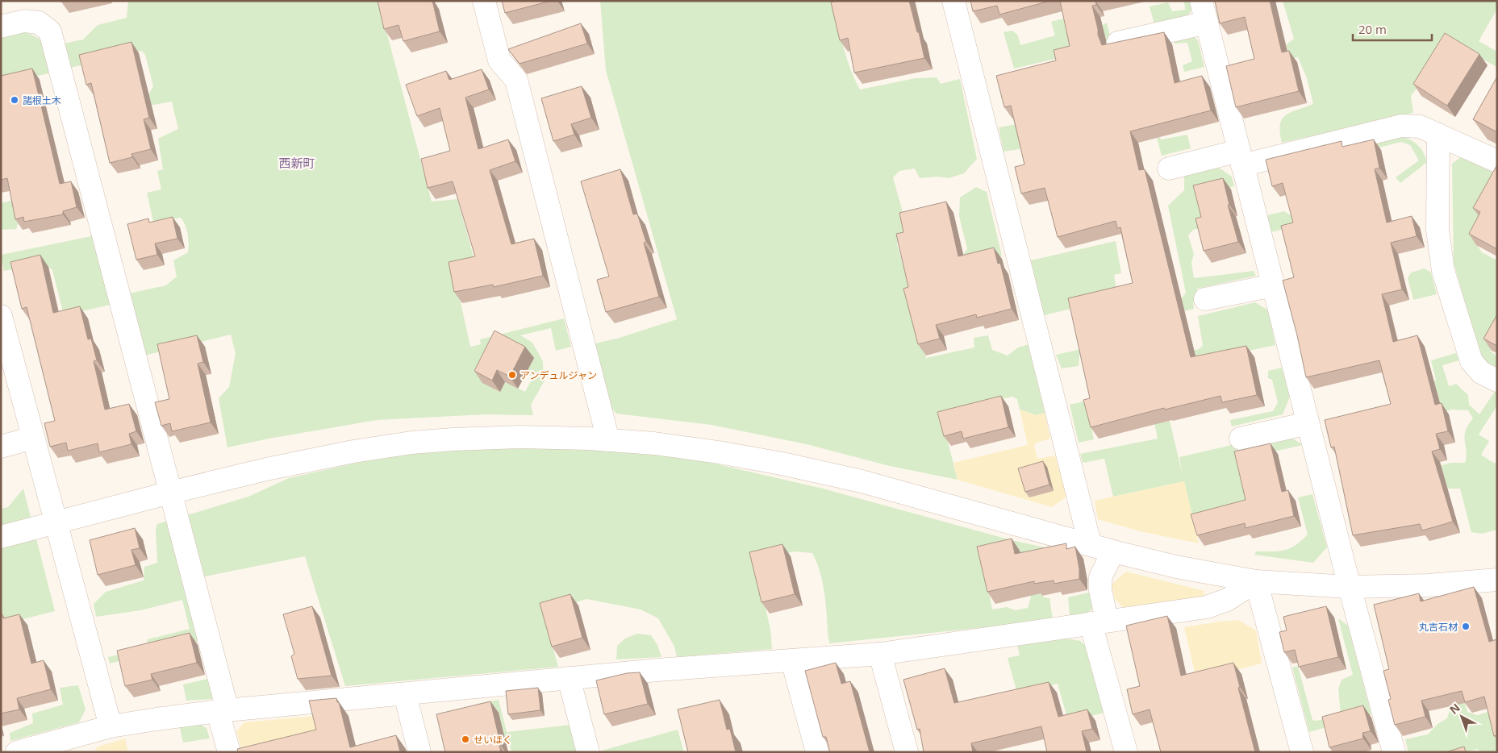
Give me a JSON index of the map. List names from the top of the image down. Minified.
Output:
{"districts":["西新町"],"places":["諸根土木","アンデュルジャン","丸吉石材","せいほく"],"scale_bar":"20 m","north":"top left"}
